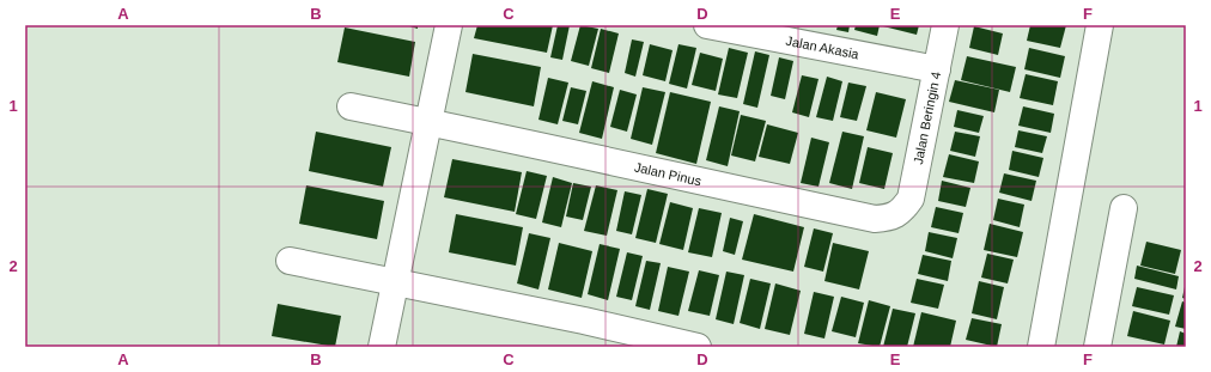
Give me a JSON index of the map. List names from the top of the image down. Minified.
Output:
{"streets":{"street":["Jalan Akasia","Jalan Beringin 4","Jalan Pinus"]},"crossings":[["Jalan Akasia","Jalan Beringin 4"],["Jalan Beringin 4","Jalan Pinus"]],"grid":{"columns":["A","B","C","D","E","F"],"rows":["1","2"]}}
